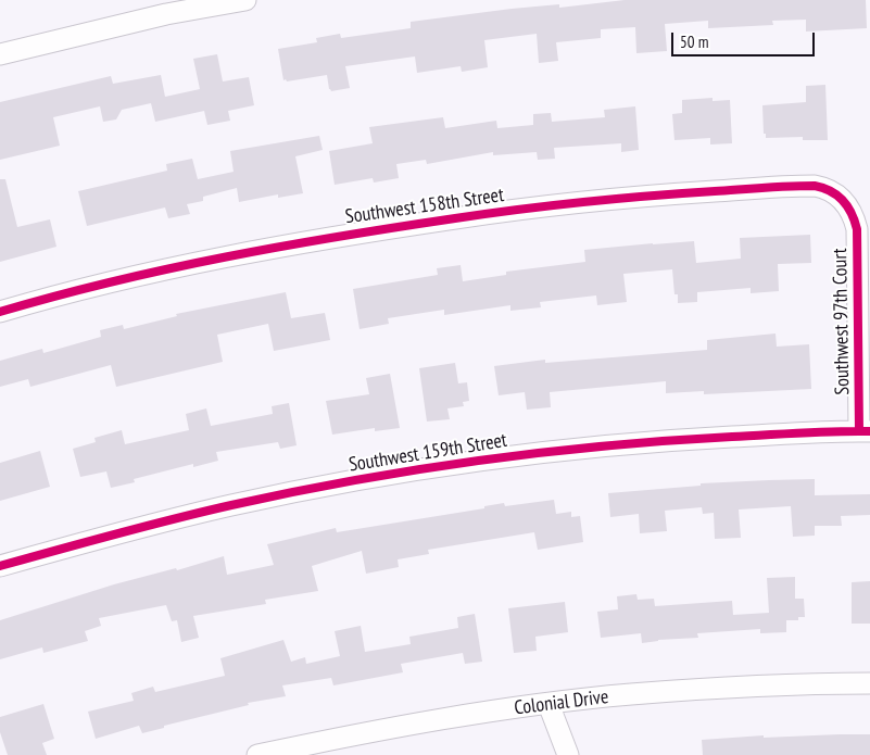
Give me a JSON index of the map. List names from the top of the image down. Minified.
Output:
{"streets":{"street":["Southwest 158th Street","Southwest 97th Court","Southwest 159th Street","Colonial Drive"]},"crossings":[["Southwest 158th Street","Southwest 97th Court"],["Southwest 97th Court","Southwest 159th Street"]],"scale_bar":"50 m"}
